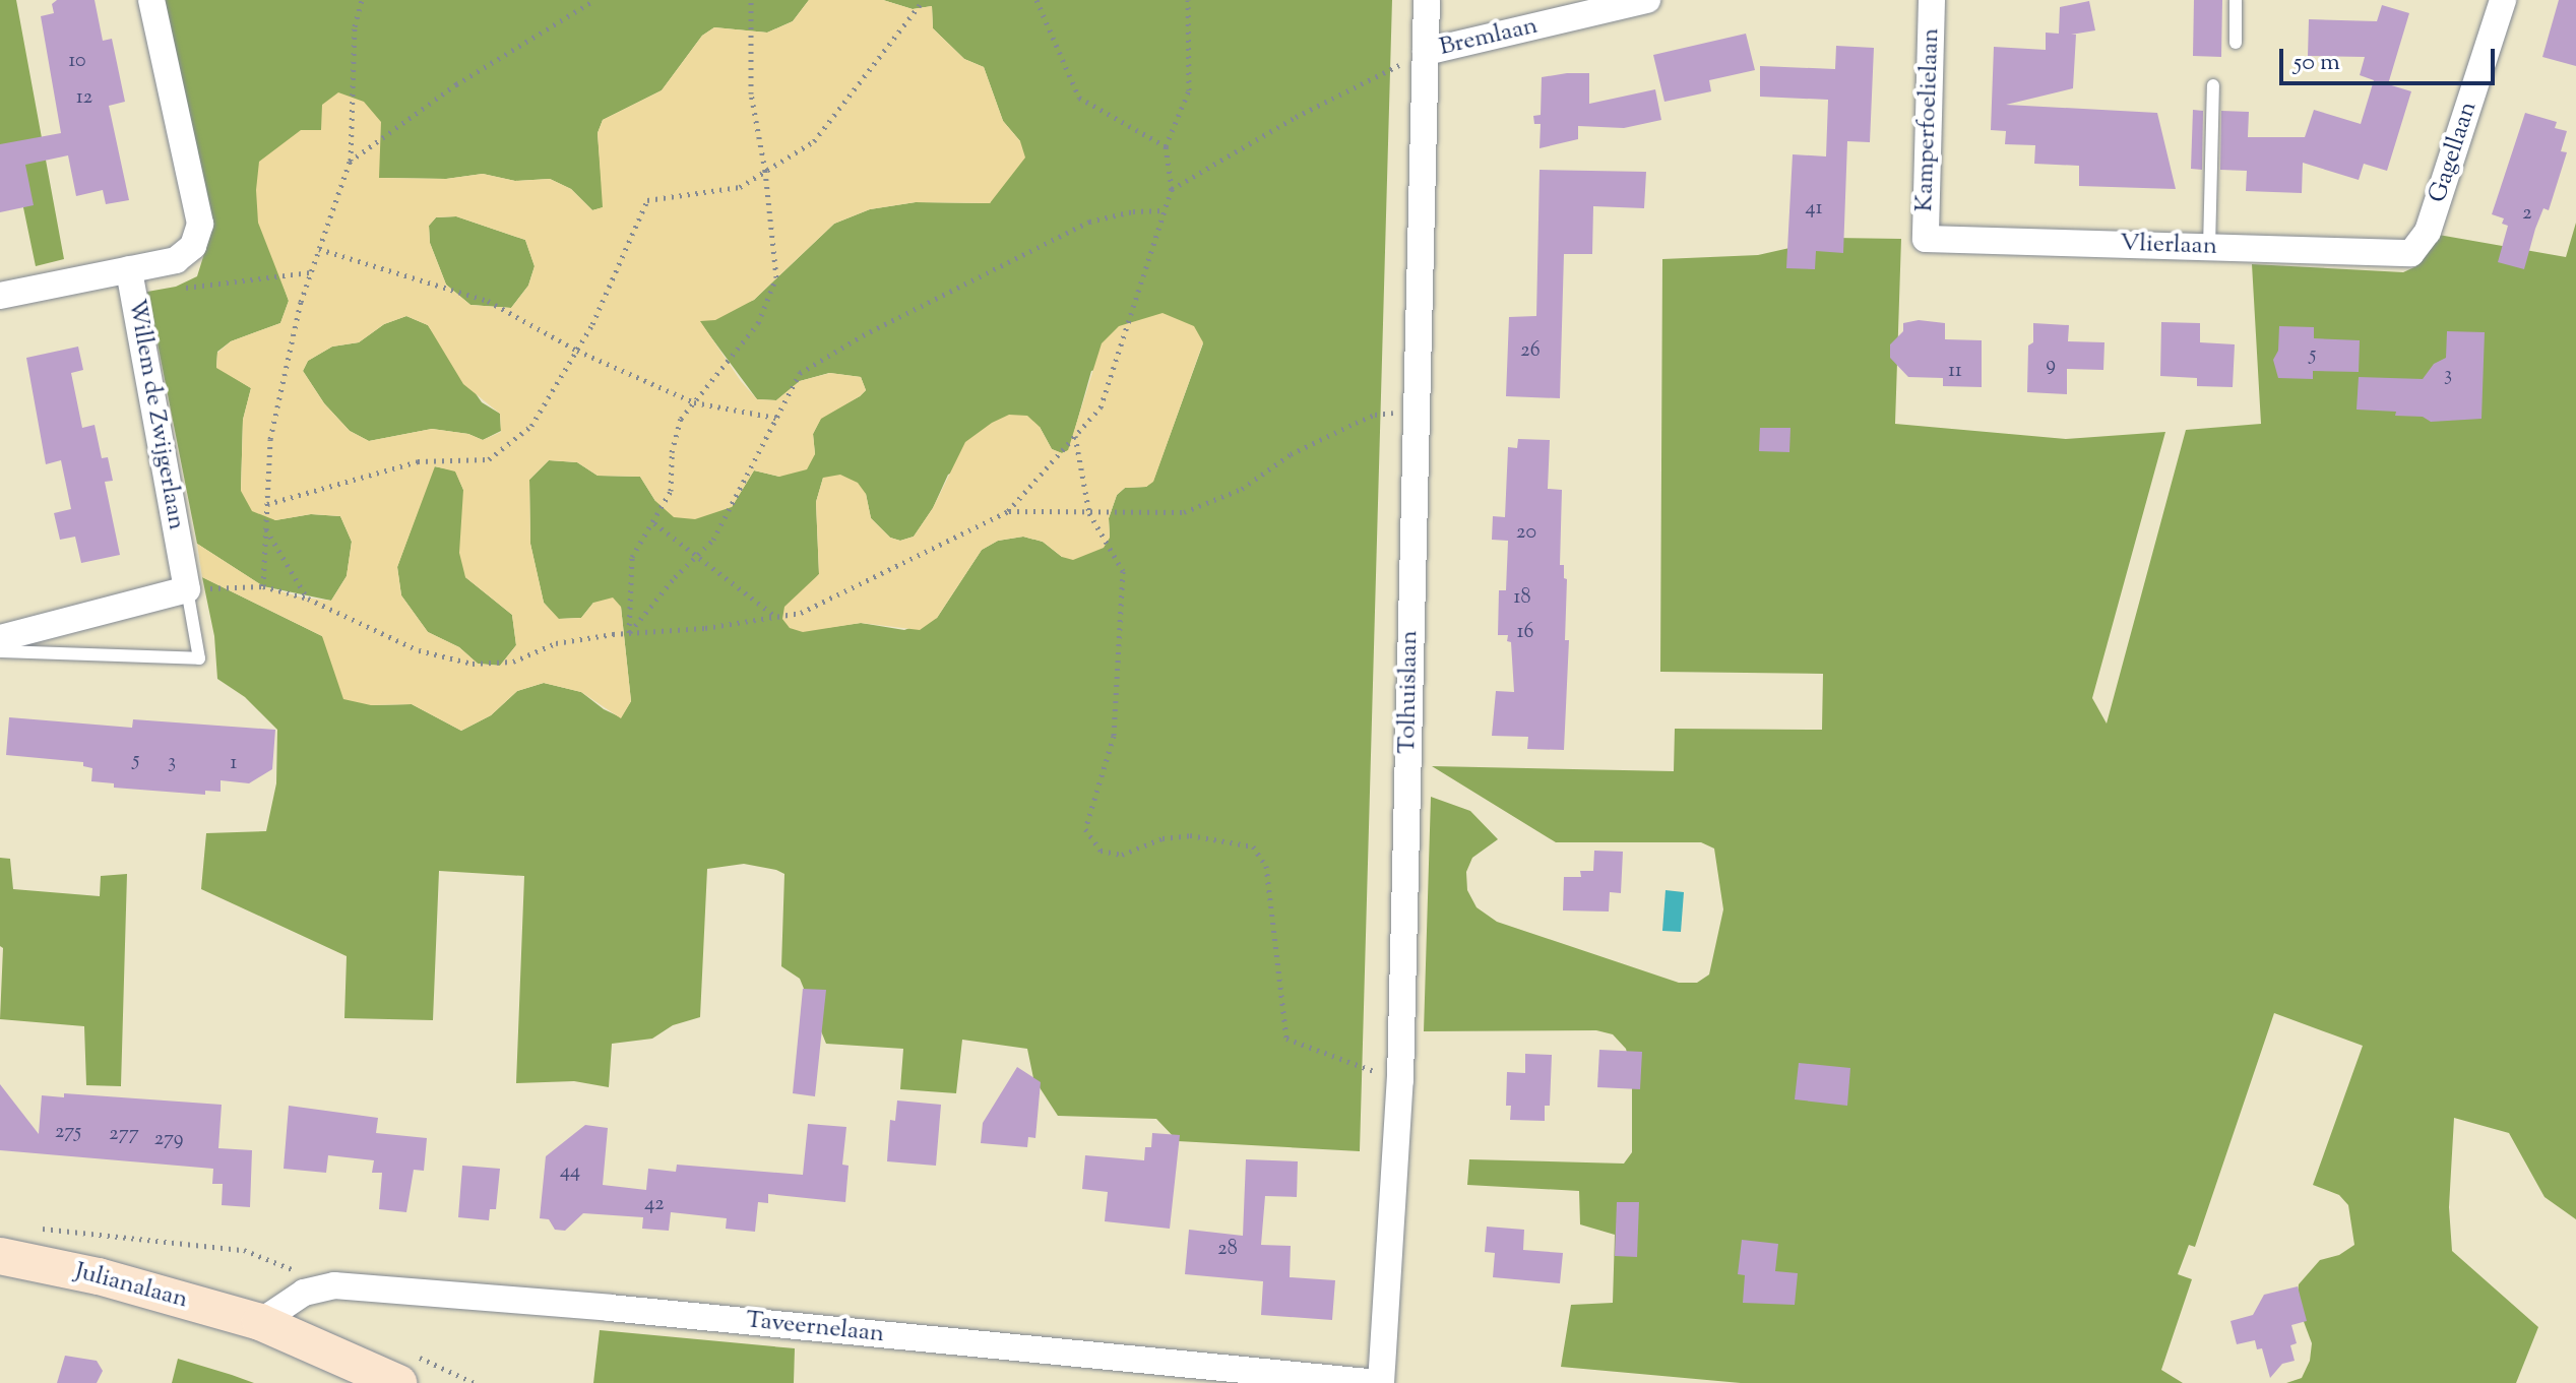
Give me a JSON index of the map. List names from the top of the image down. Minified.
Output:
{"streets":{"street":["Bremlaan","Kamperfoelielaan","Gagellaan","Vlierlaan","Willem de Zwijgerlaan","Tolhuislaan","Julianalaan","Taveernelaan"]},"crossings":[["Bremlaan","Tolhuislaan"],["Kamperfoelielaan","Vlierlaan"],["Gagellaan","Vlierlaan"],["Tolhuislaan","Taveernelaan"],["Julianalaan","Taveernelaan"]],"house_numbers":["10","12","41","2","26","5","9","11","3","20","18","16","5","3","1","275","277","279","44","42","28"],"scale_bar":"50 m"}
